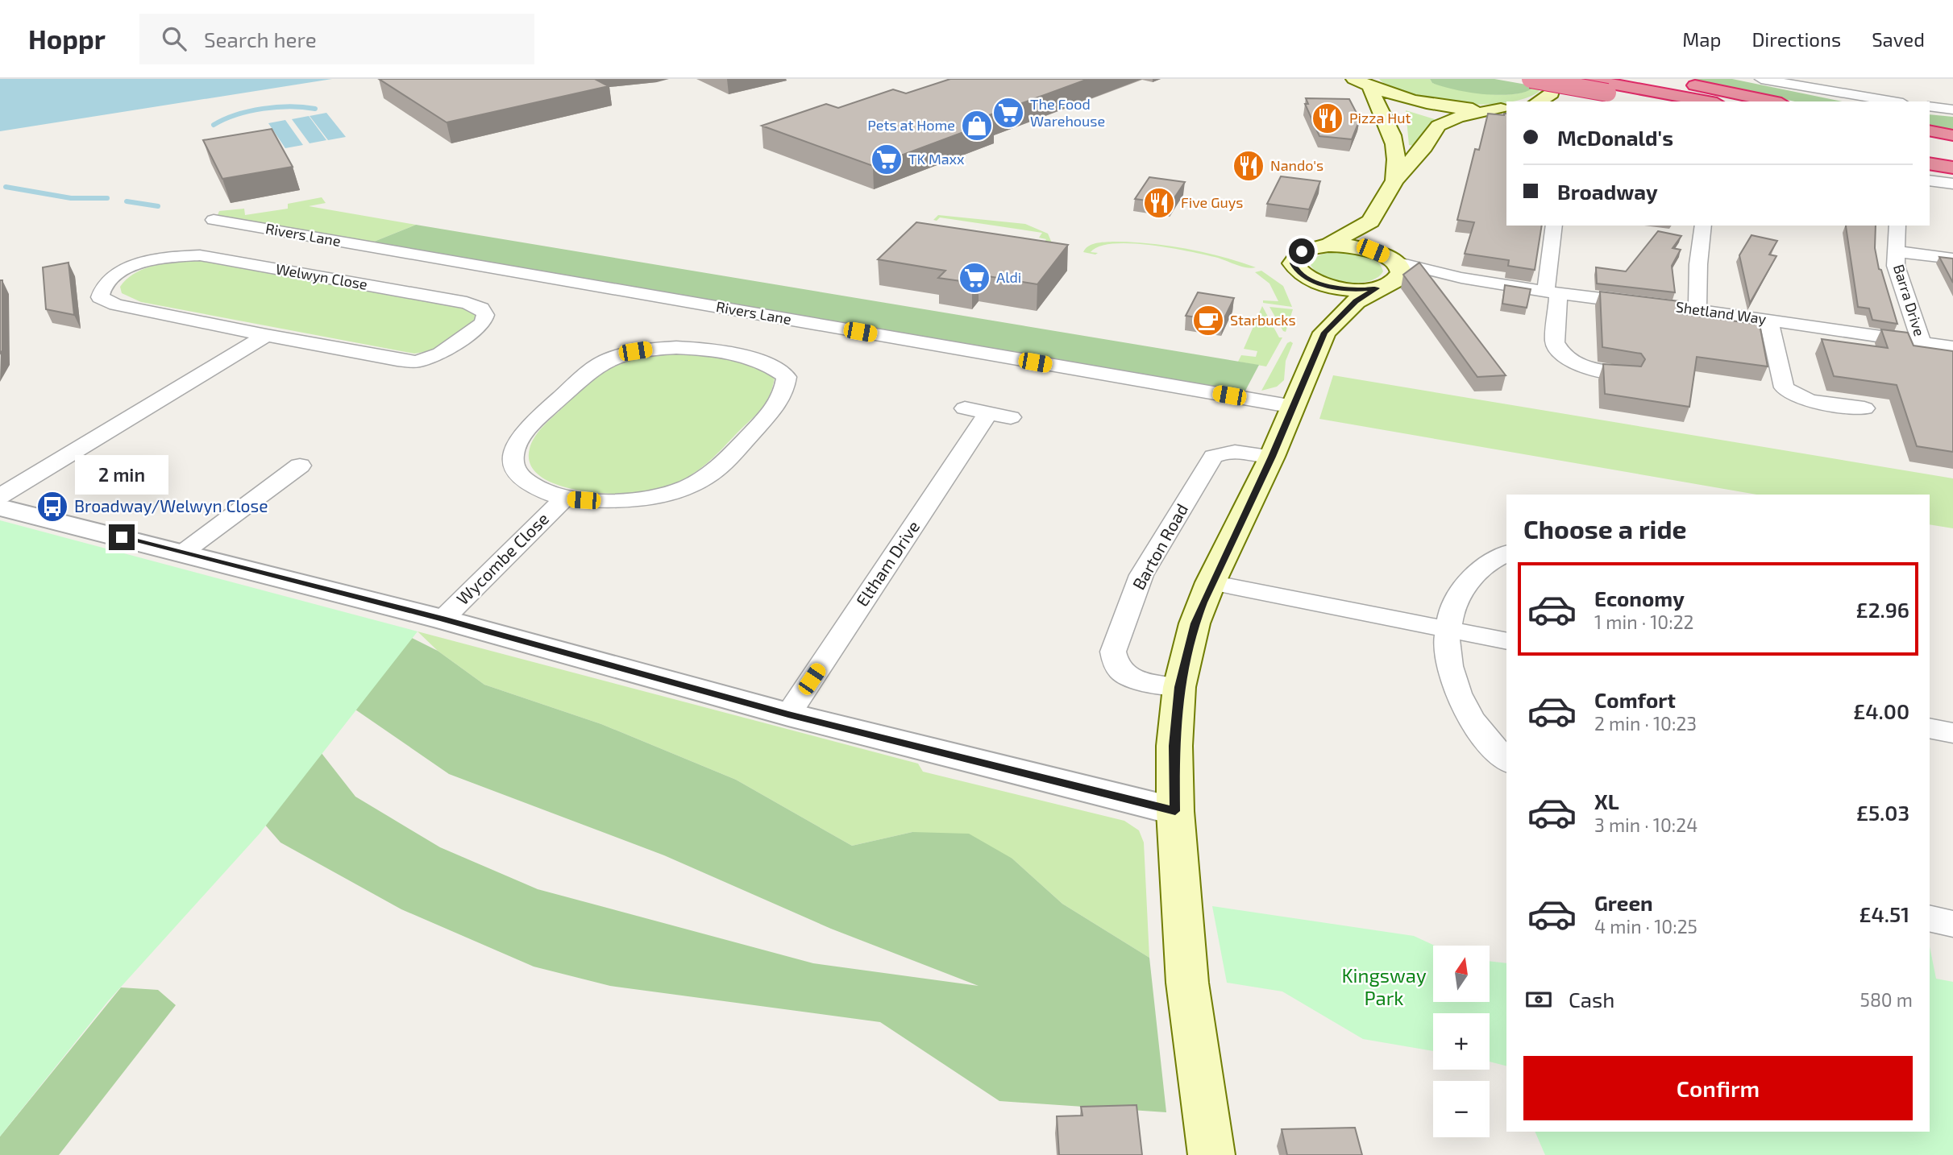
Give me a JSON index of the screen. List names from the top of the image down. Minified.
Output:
{"streets":{"street":["Rivers Lane","Welwyn Close","Barra Drive","Shetland Way","Barton Road","Wycombe Close","Eltham Drive"]},"crossings":[["Barra Drive","Shetland Way"]],"parks":["Kingsway Park"],"places":{"supermarket":["The Food Warehouse","TK Maxx","Aldi"],"restaurant":["Pizza Hut","Nando's","Five Guys"],"shop":["Pets at Home"],"cafe":["Starbucks"],"bus stop":["Broadway/Welwyn Close"]},"north":"top","page":{"header":"Hoppr","search":"Search here","nav":["Map","Directions","Saved"],"banner":["McDonald's","Broadway"],"bubble":"2 min","heading":"Choose a ride","list":[{"name":"Economy","note":"1 min · 10:22","value":"£2.96"},{"name":"Comfort","note":"2 min · 10:23","value":"£4.00"},{"name":"XL","note":"3 min · 10:24","value":"£5.03"},{"name":"Green","note":"4 min · 10:25","value":"£4.51"}],"map_buttons":["+","−"],"pay":["Cash","580 m"],"buttons":"Confirm"}}
